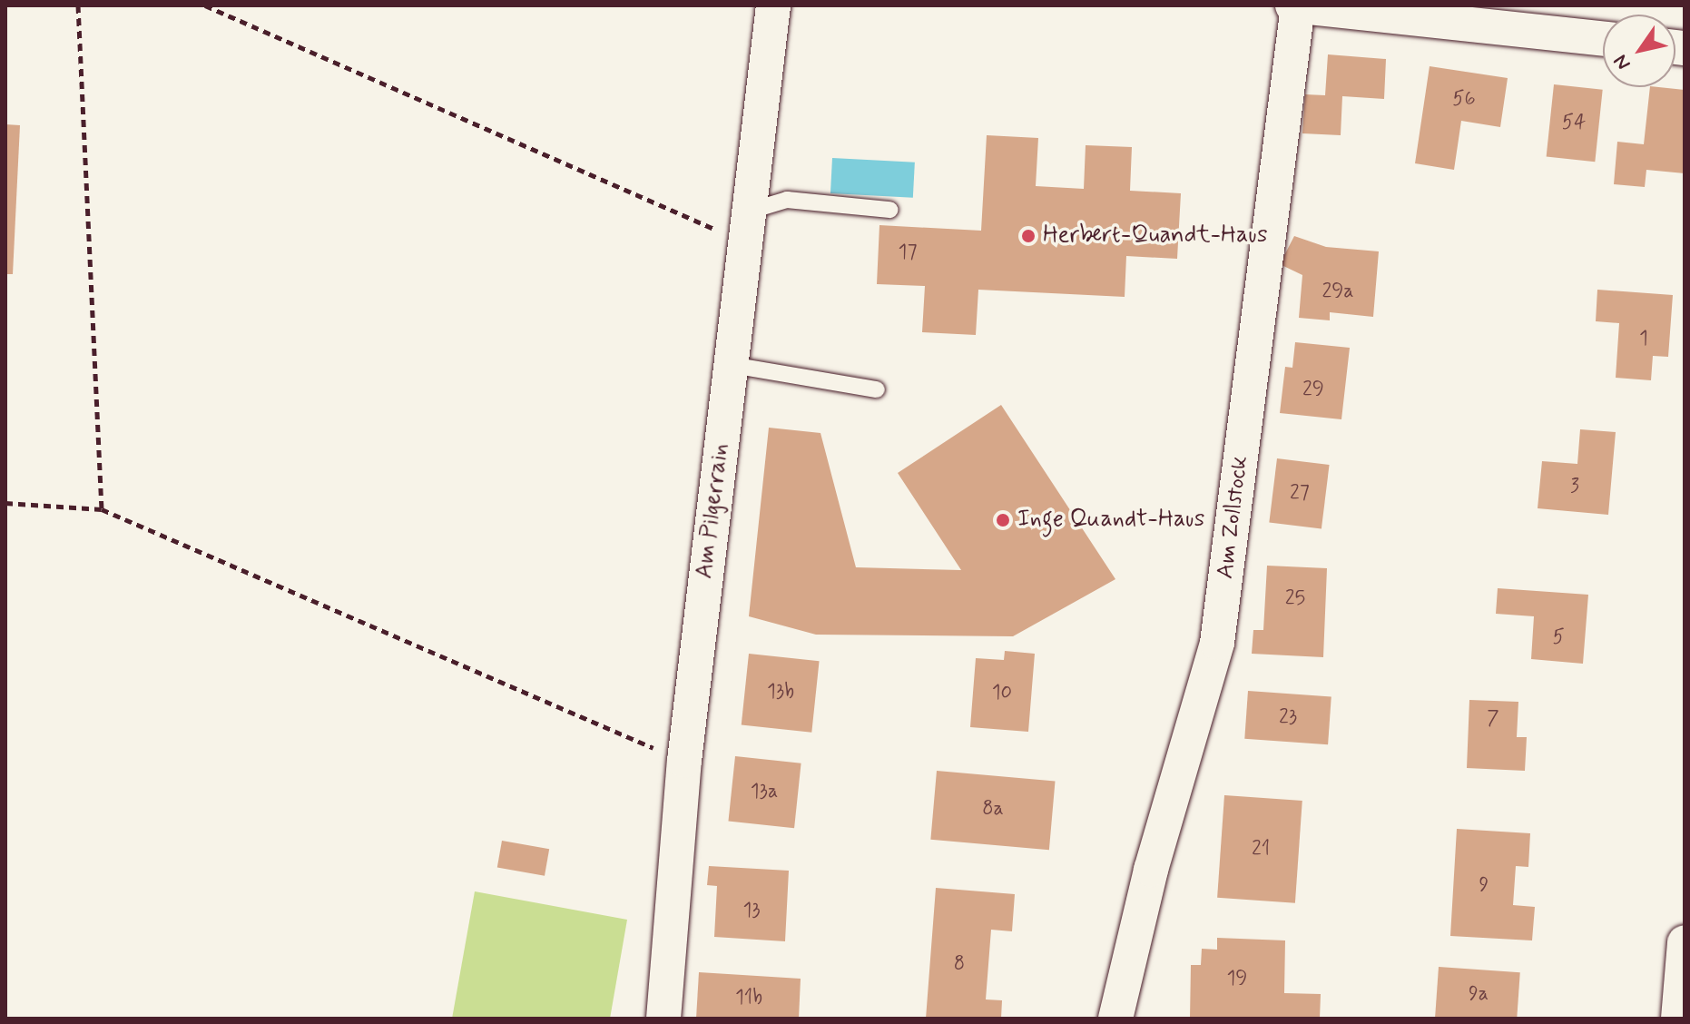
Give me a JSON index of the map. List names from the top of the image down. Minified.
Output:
{"streets":{"street":["Am Pilgerrain","Am Zollstock"]},"places":["Herbert-Quandt-Haus","Inge Quandt-Haus"],"house_numbers":["56","54","17","29a","1","29","3","27","25","5","13b","10","23","7","13a","8a","21","9","13","8","19","9a","11b"],"north":"bottom left"}
